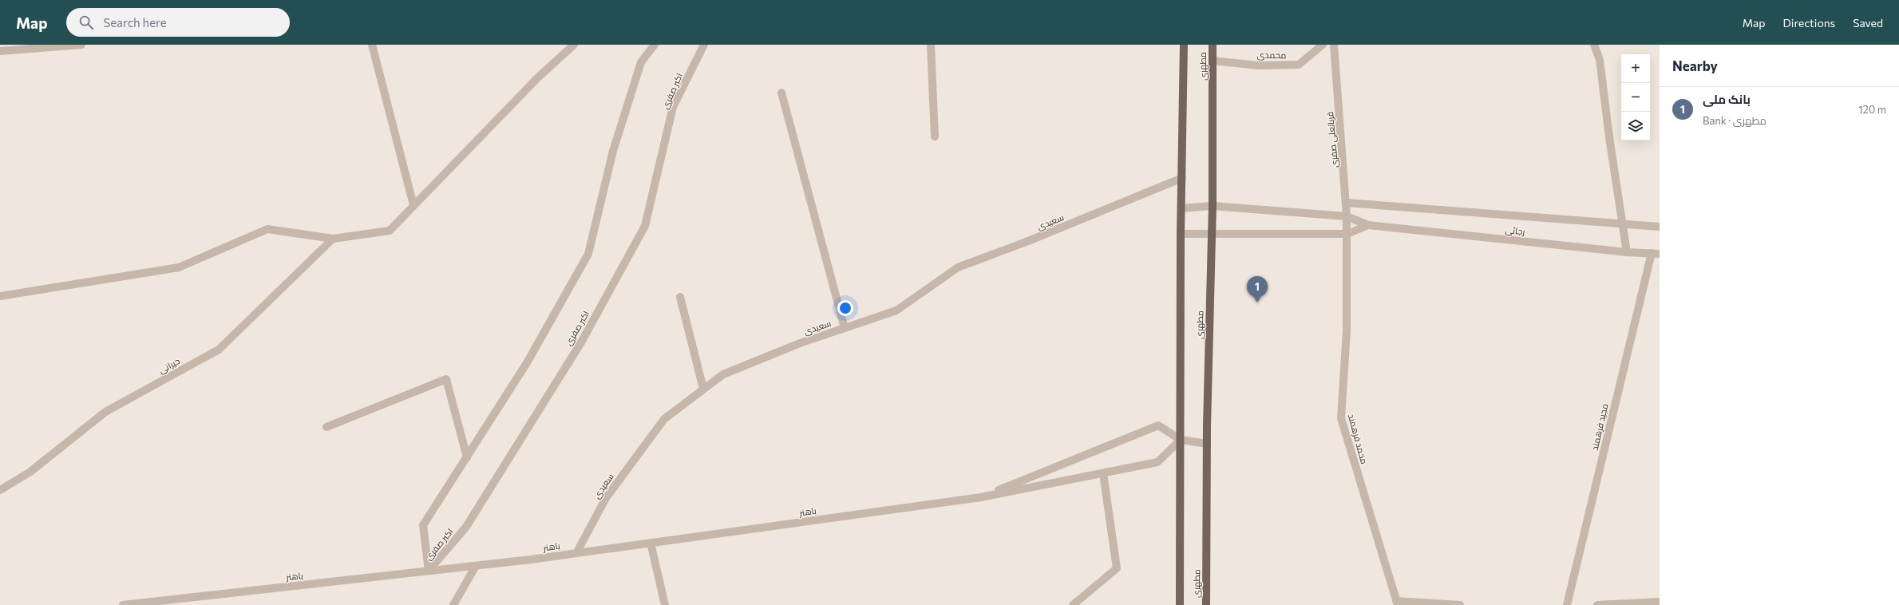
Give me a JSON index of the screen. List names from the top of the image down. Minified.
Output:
{"streets":{"main road":["مطهری"],"street":["محمدی","اکبر صفری","قربانعلی صفری","سعیدی","رجائی","حیرانی","مجید فرهمند","محمد فرهمند","باهنر"]},"crossings":[["محمدی","مطهری"],["مطهری","سعیدی"],["اکبر صفری","باهنر"],["قربانعلی صفری","محمد فرهمند"],["سعیدی","باهنر"],["رجائی","مجید فرهمند"]],"page":{"header":"Map","search":"Search here","nav":["Map","Directions","Saved"],"heading":"Nearby","map_buttons":["+","−"],"list":[{"mark":"1","name":"بانک ملی","note":"Bank · مطهری","value":"120 m"}],"pins":"1"}}
